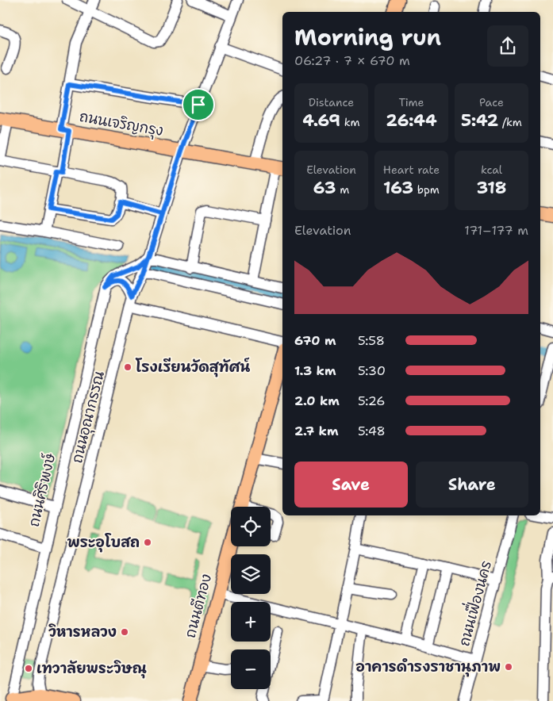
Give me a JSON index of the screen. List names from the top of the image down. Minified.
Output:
{"streets":{"main road":["ถนนเจริญกรุง","ถนนตีทอง"],"street":["ถนนอุณากรรณ","ถนนศิริพงษ์","ถนนเฟื่องนคร"]},"crossings":[["ถนนเจริญกรุง","ถนนอุณากรรณ"]],"places":["โรงเรียนวัดสุทัศน์","พระอุโบสถ","วิหารหลวง","อาคารดำรงราชานุภาพ","เทวาลัยพระวิษณุ"],"page":{"heading":["Morning run","06:27 · 7 × 670 m"],"stats":[["Distance","4.69 km"],["Time","26:44"],["Pace","5:42 /km"],["Elevation","63 m"],["Heart rate","163 bpm"],["kcal","318"]],"chart":["Elevation","171–177 m"],"list":[{"name":"670 m","note":"5:58"},{"name":"1.3 km","note":"5:30"},{"name":"2.0 km","note":"5:26"},{"name":"2.7 km","note":"5:48"}],"buttons":["Save","Share"],"map_buttons":["+","−"]}}
